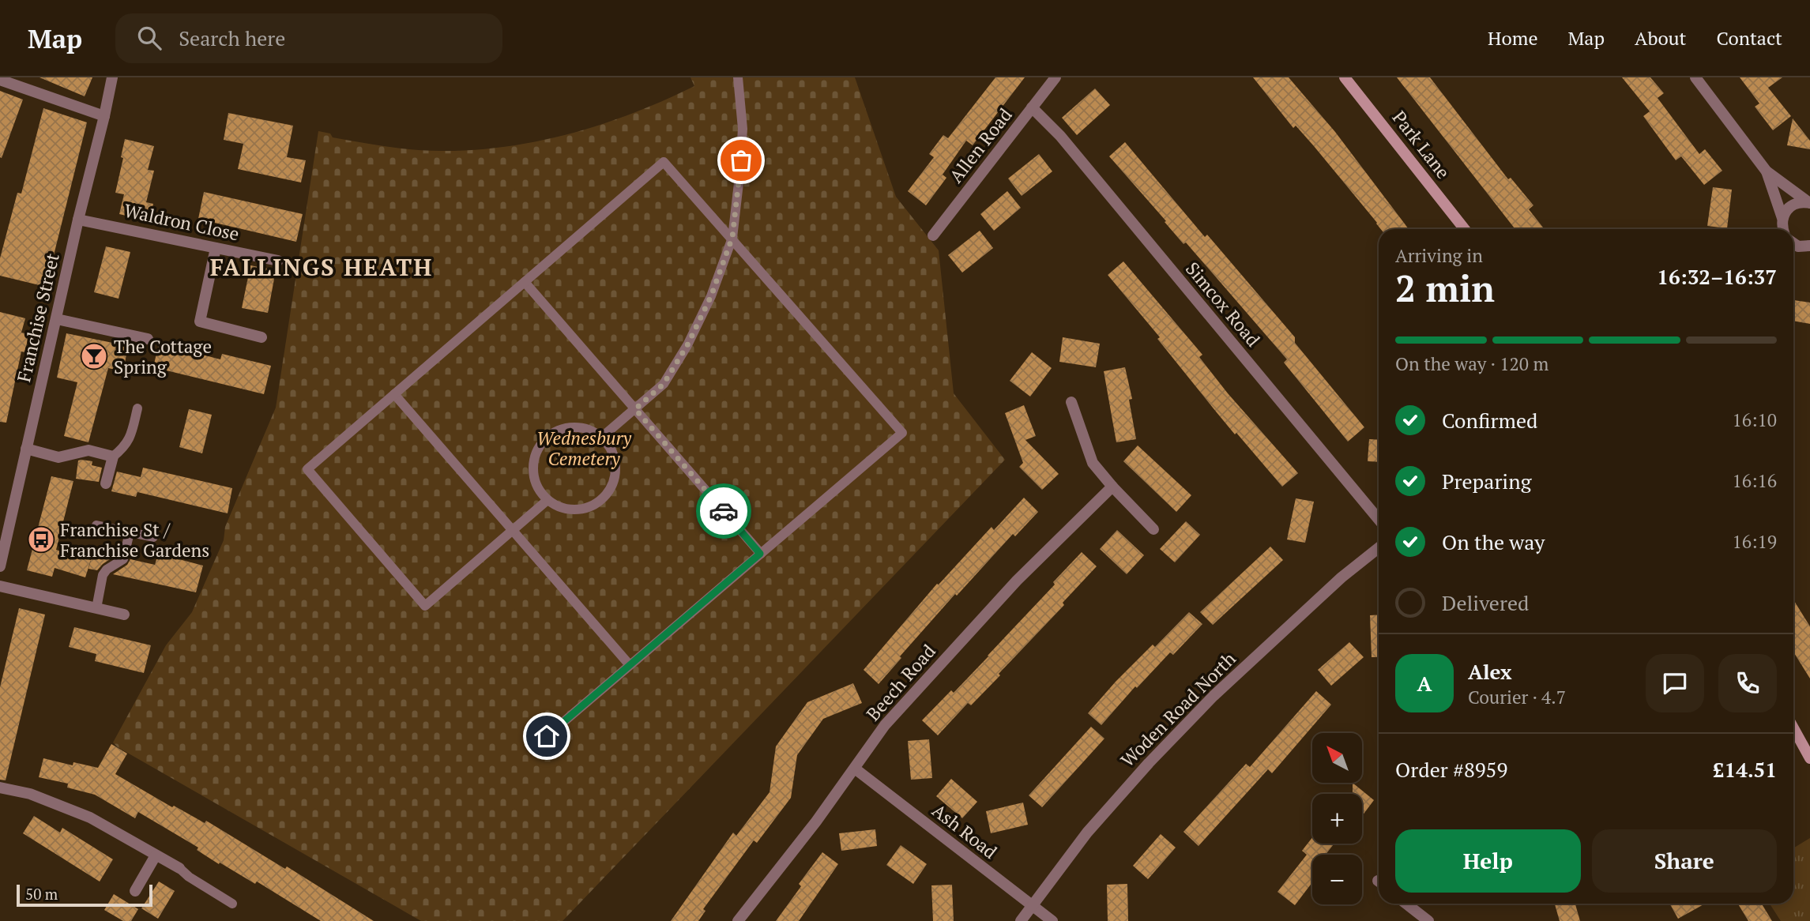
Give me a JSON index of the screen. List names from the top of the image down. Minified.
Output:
{"streets":{"main road":["Park Lane"],"street":["Allen Road","Waldron Close","Simcox Road","Franchise Street","Beech Road","Woden Road North","Ash Road"]},"crossings":[["Allen Road","Simcox Road"],["Waldron Close","Franchise Street"],["Beech Road","Ash Road"],["Woden Road North","Ash Road"]],"districts":["FALLINGS HEATH"],"parks":["Wednesbury Cemetery"],"places":{"bar":["The Cottage Spring"],"bus stop":["Franchise St / Franchise Gardens"]},"scale_bar":"50 m","north":"top left","page":{"header":"Map","search":"Search here","nav":["Home","Map","About","Contact"],"heading":["2 min","Arriving in","16:32–16:37"],"panel":["Alex","Courier · 4.7","Order #8959","£14.51"],"bar":"On the way · 120 m","list":[["Confirmed","16:10"],["Preparing","16:16"],["On the way","16:19"],"Delivered"],"round":"A","map_buttons":["+","−"],"buttons":["Help","Share"],"scale":"50 m"}}
